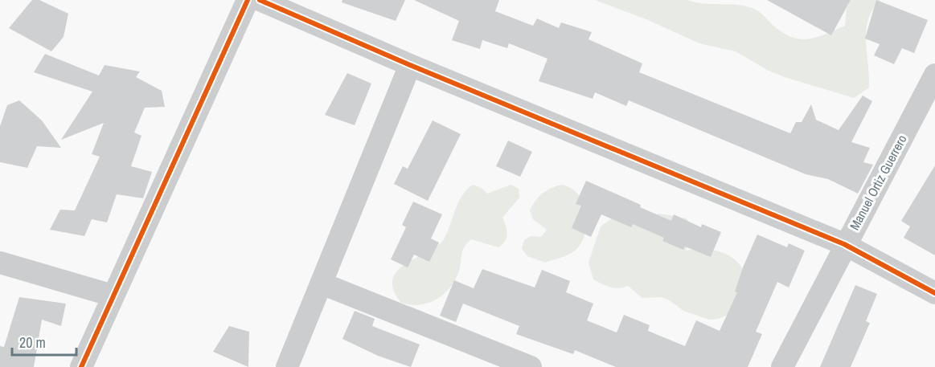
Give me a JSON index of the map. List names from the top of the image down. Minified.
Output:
{"streets":{"street":["Manuel Ortiz Guerrero"]},"scale_bar":"20 m"}
